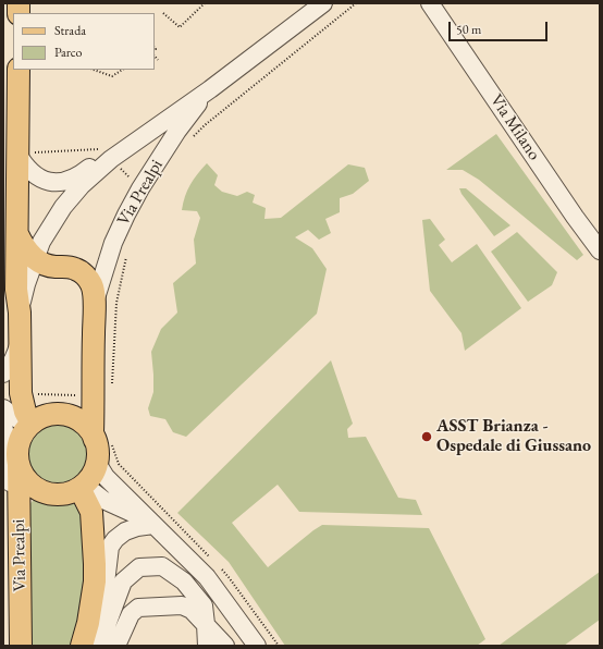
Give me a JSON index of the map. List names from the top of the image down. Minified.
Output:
{"streets":{"main road":["Via Prealpi"],"street":["Via Milano"]},"places":["ASST Brianza - Ospedale di Giussano"],"legend":["Strada","Parco"],"scale_bar":"50 m"}
